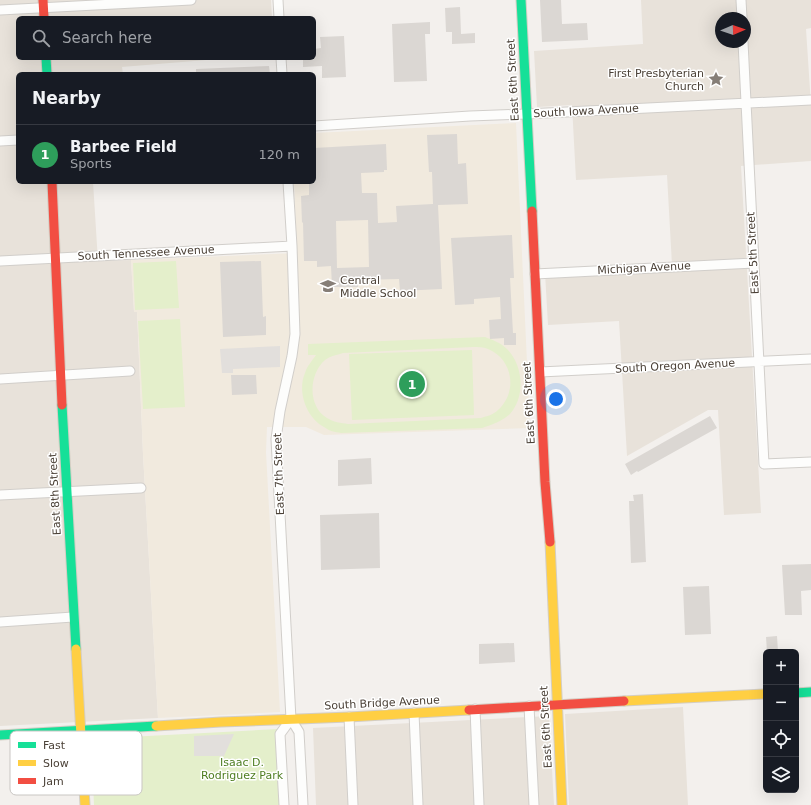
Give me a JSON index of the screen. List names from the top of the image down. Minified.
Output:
{"streets":{"street":["East 6th Street","South Iowa Avenue","South Tennessee Avenue","East 5th Street","Michigan Avenue","South Oregon Avenue","East 7th Street","East 8th Street","South Bridge Avenue"]},"crossings":[["East 6th Street","South Iowa Avenue"],["East 6th Street","Michigan Avenue"],["East 6th Street","South Oregon Avenue"],["East 6th Street","South Bridge Avenue"],["South Iowa Avenue","East 5th Street"],["South Tennessee Avenue","East 7th Street"],["South Tennessee Avenue","East 8th Street"],["East 5th Street","Michigan Avenue"],["East 5th Street","South Oregon Avenue"],["East 7th Street","South Bridge Avenue"],["East 8th Street","South Bridge Avenue"]],"parks":["Isaac D. Rodriguez Park"],"places":{"place":["First Presbyterian Church"],"school or university":["Central Middle School"]},"legend":["Fast","Slow","Jam"],"north":"right","page":{"search":"Search here","heading":"Nearby","list":[{"mark":"1","name":"Barbee Field","note":"Sports","value":"120 m"}],"pins":"1","map_buttons":["+","−"]}}
